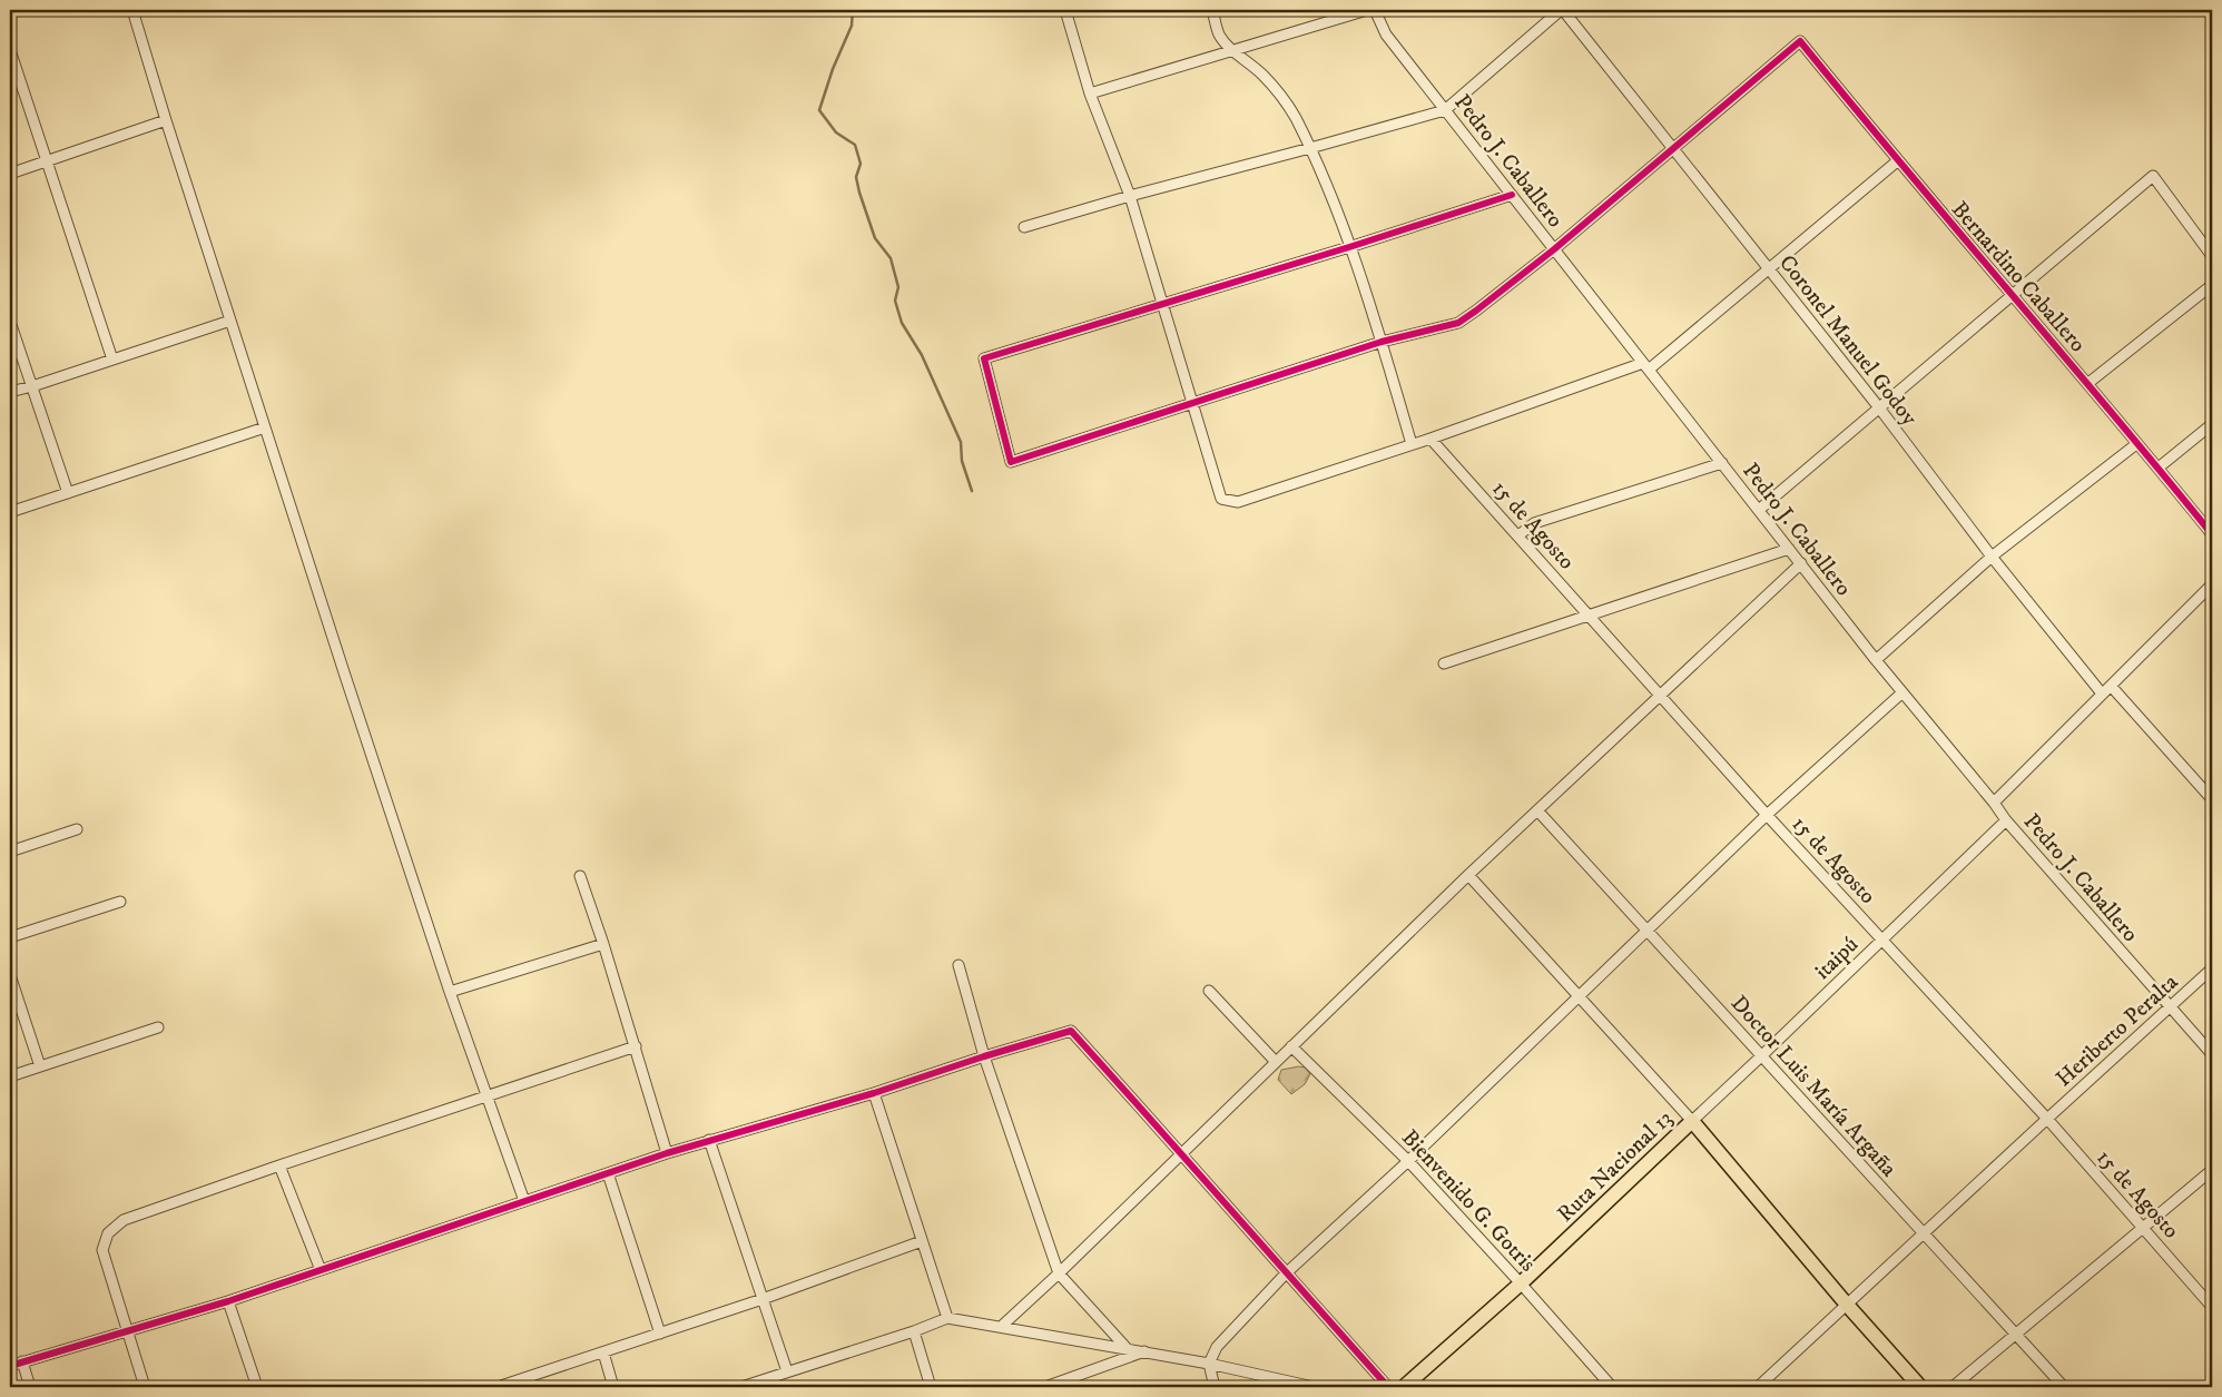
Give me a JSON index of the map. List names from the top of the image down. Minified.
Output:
{"streets":{"highway":["Ruta Nacional 13"],"street":["Pedro J. Caballero","Bernardino Caballero","Coronel Manuel Godoy","15 de Agosto","itaipú","Heriberto Peralta","Doctor Luis María Argaña","Bienvenido G. Gotris"]},"crossings":[["Pedro J. Caballero","itaipú"],["Pedro J. Caballero","Heriberto Peralta"],["Bernardino Caballero","Coronel Manuel Godoy"],["15 de Agosto","itaipú"],["15 de Agosto","Heriberto Peralta"],["itaipú","Doctor Luis María Argaña"],["itaipú","Ruta Nacional 13"],["Heriberto Peralta","Doctor Luis María Argaña"],["Heriberto Peralta","Ruta Nacional 13"],["Ruta Nacional 13","Bienvenido G. Gotris"]]}
